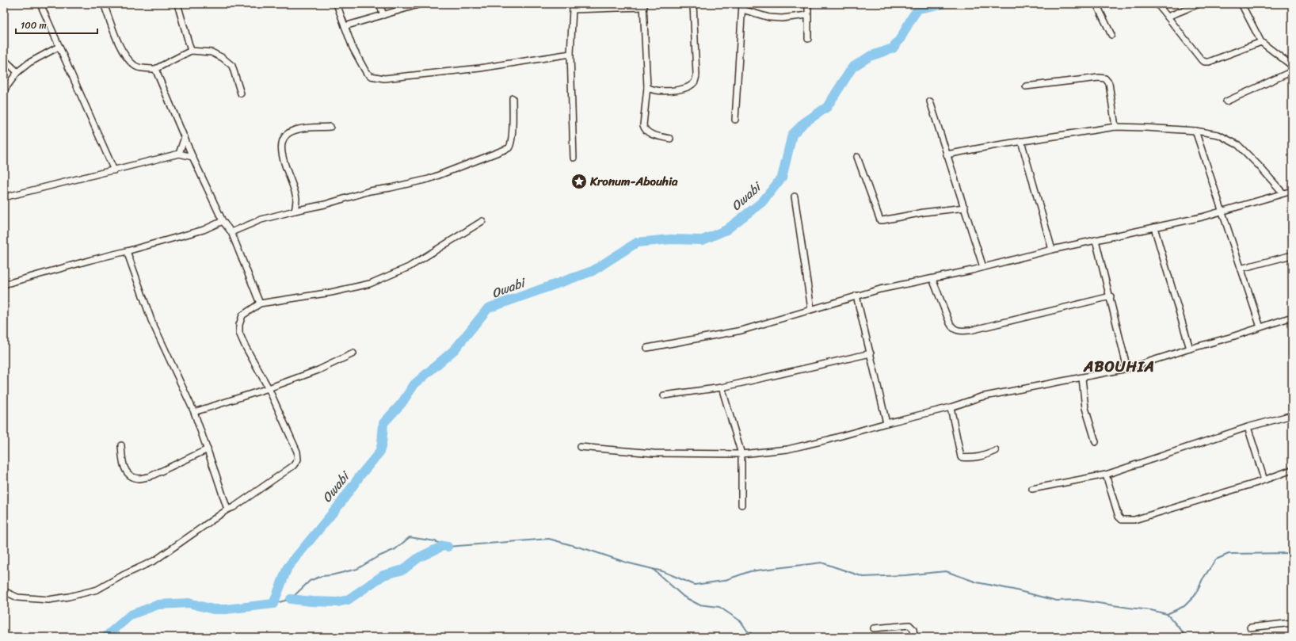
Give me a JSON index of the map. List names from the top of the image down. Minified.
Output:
{"districts":["ABOUHIA"],"water":["Owabi"],"places":{"place":["Kronum-Abouhia"]},"scale_bar":"100 m"}
